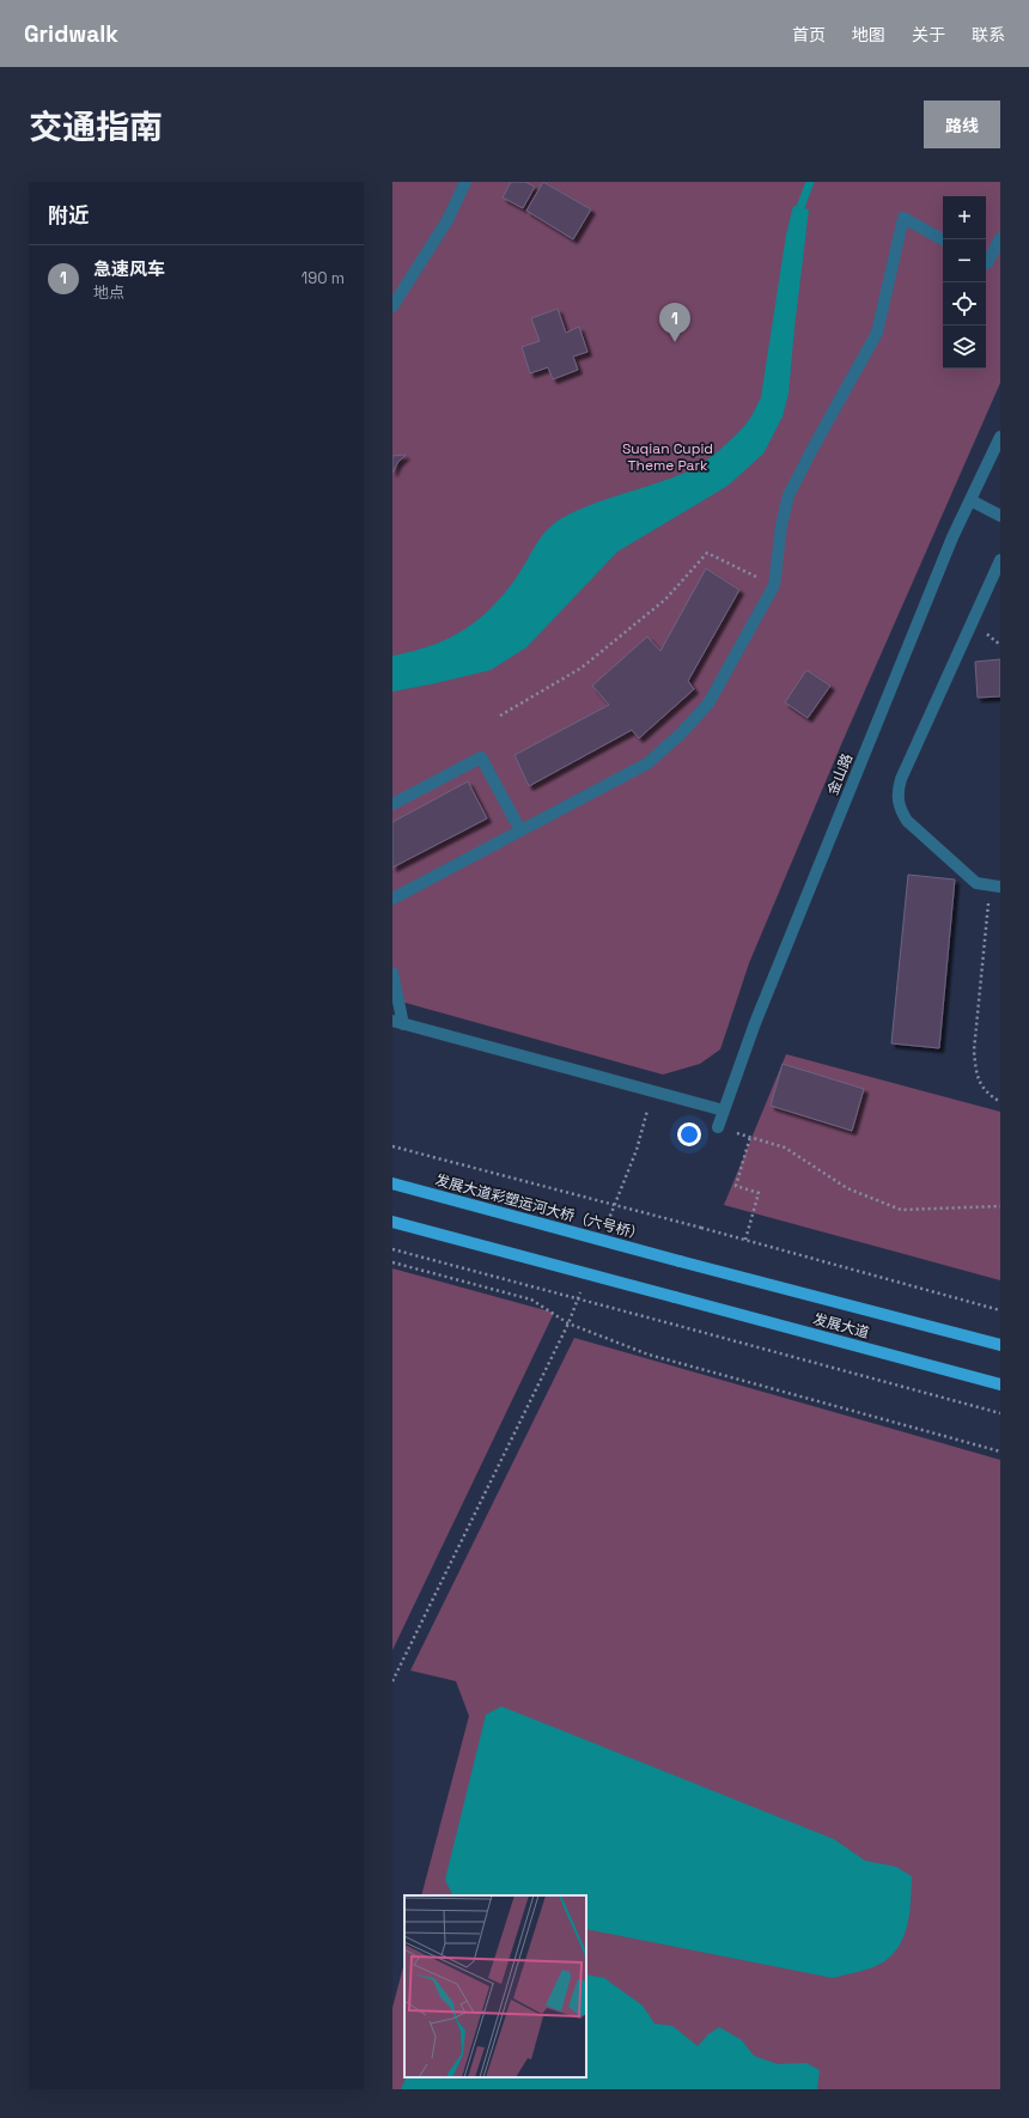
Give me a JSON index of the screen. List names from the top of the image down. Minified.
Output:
{"streets":{"main road":["发展大道彩塑运河大桥（六号桥）","发展大道"],"street":["金山路"]},"crossings":[["发展大道彩塑运河大桥（六号桥）","发展大道"]],"parks":["Suqian Cupid Theme Park"],"page":{"header":"Gridwalk","nav":["首页","地图","关于","联系"],"title":"交通指南","buttons":"路线","heading":"附近","map_buttons":["+","−"],"list":[{"mark":"1","name":"急速风车","note":"地点","value":"190 m"}],"pins":"1"}}
